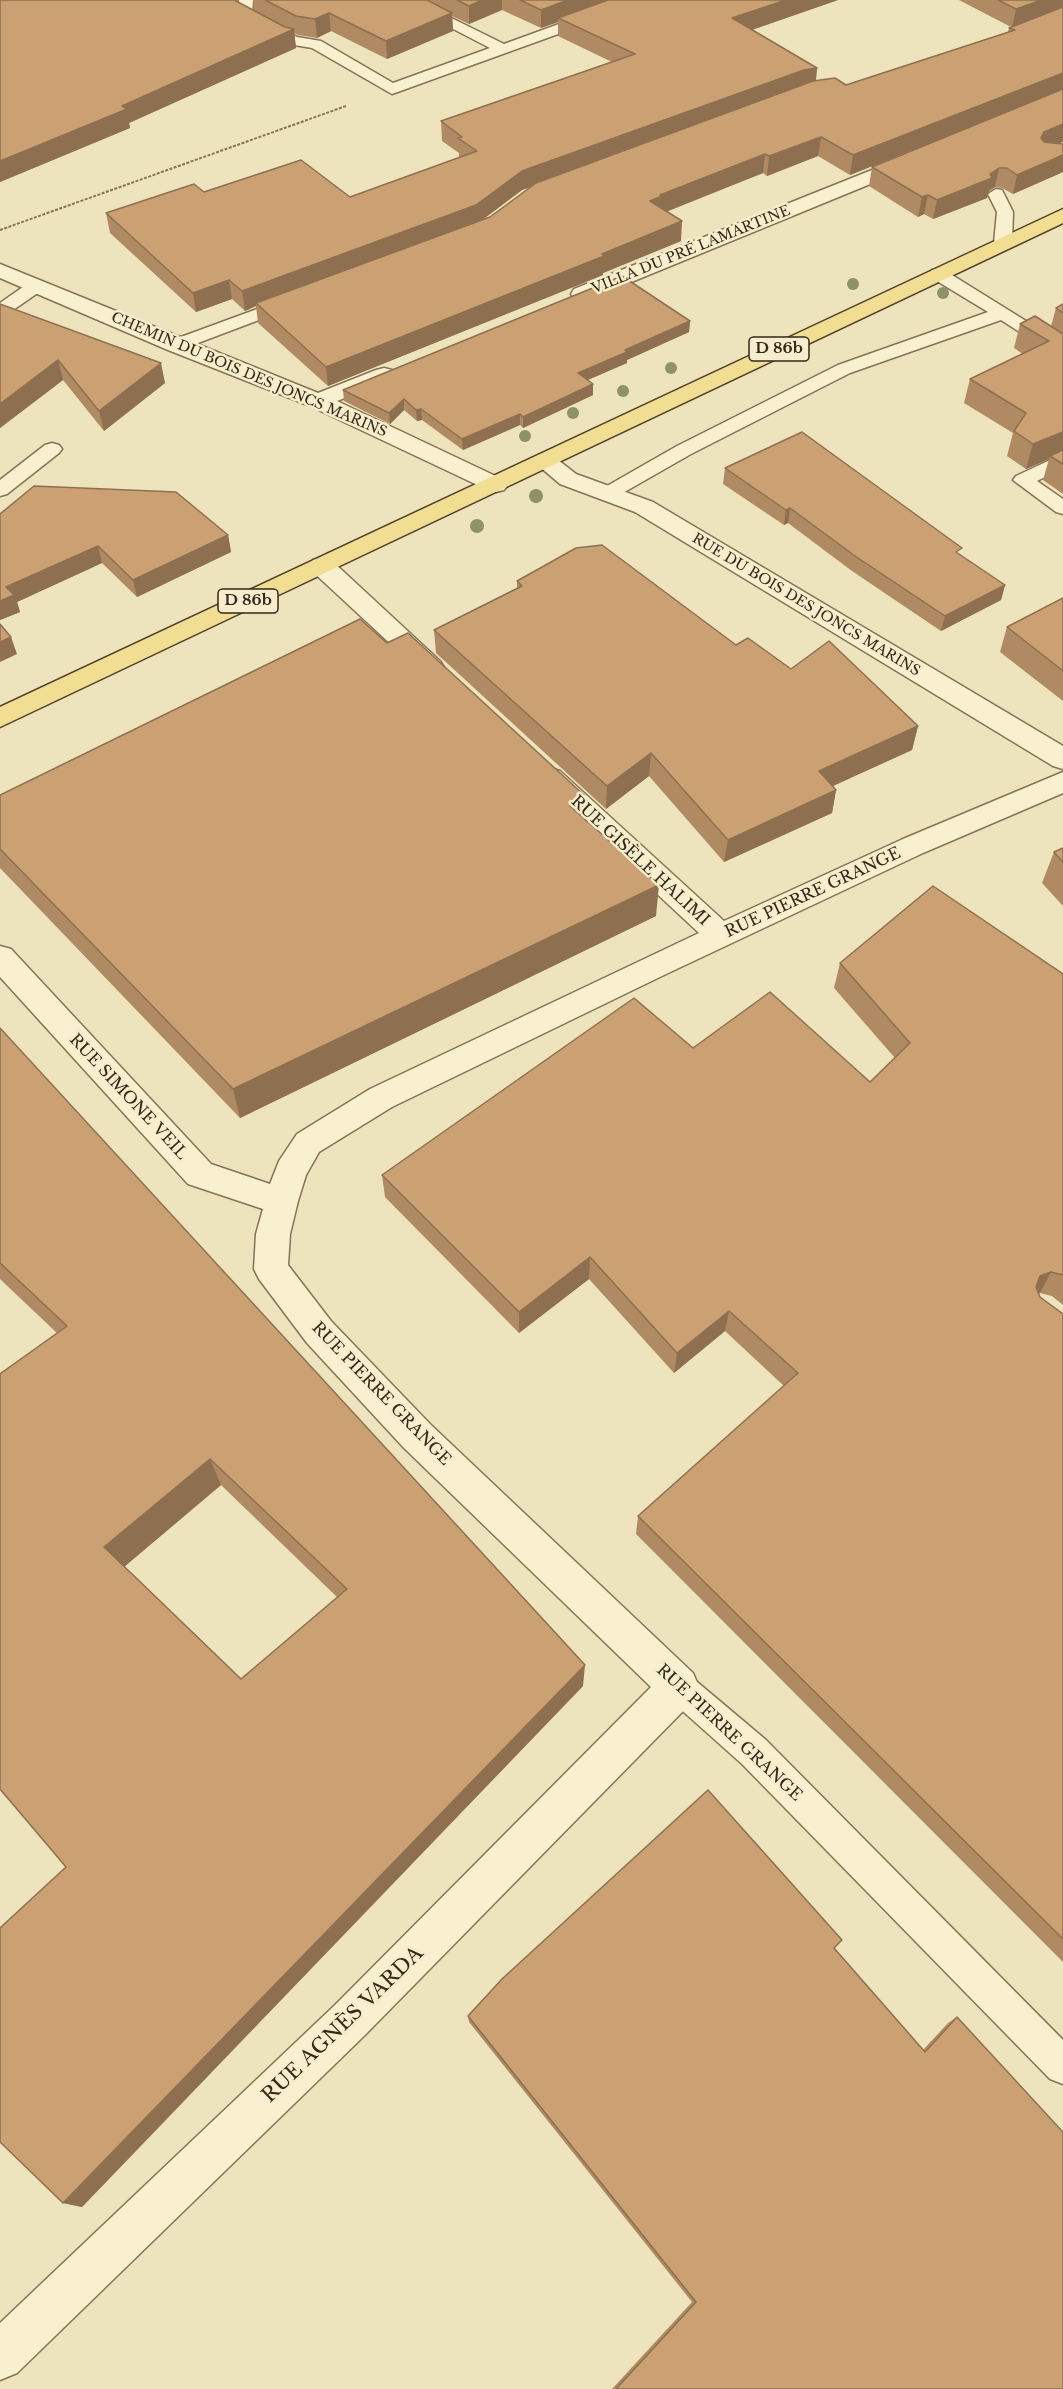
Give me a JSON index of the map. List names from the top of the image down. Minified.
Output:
{"streets":{"main road":["D 86b"],"street":["VILLA DU PRÉ LAMARTINE","CHEMIN DU BOIS DES JONCS MARINS","RUE DU BOIS DES JONCS MARINS","RUE GISÈLE HALIMI","RUE PIERRE GRANGE","RUE SIMONE VEIL","RUE AGNÈS VARDA"]},"crossings":[["D 86b","CHEMIN DU BOIS DES JONCS MARINS"],["D 86b","RUE DU BOIS DES JONCS MARINS"],["RUE GISÈLE HALIMI","RUE PIERRE GRANGE"],["RUE PIERRE GRANGE","RUE SIMONE VEIL"],["RUE PIERRE GRANGE","RUE AGNÈS VARDA"]]}
